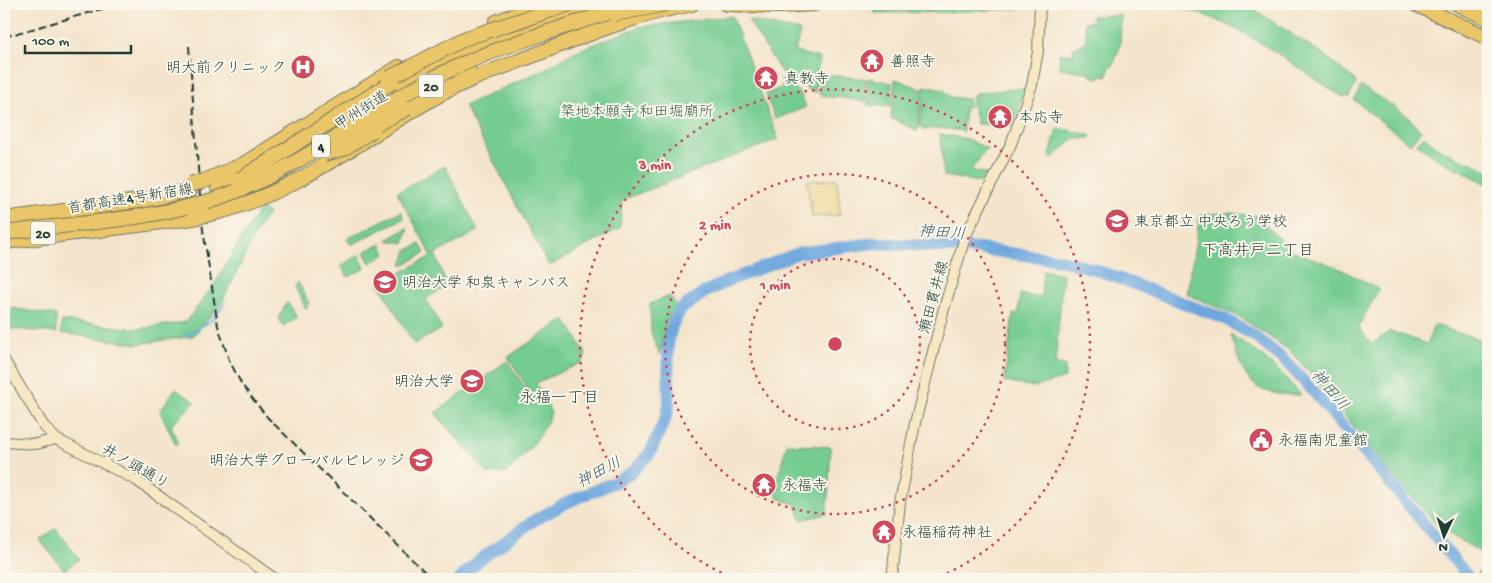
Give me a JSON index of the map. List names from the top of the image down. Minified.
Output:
{"streets":{"highway":["20","甲州街道","4","首都高速4号新宿線"],"main road":["瀬田貫井線","井ノ頭通り"]},"crossings":[["20","甲州街道"],["4","首都高速4号新宿線"]],"districts":["下高井戸二丁目","永福一丁目"],"water":["神田川"],"parks":["築地本願寺 和田堀廟所"],"places":{"temple":["善照寺","真教寺","本応寺","永福寺","永福稲荷神社"],"hospital":["明大前クリニック"],"school or university":["東京都立 中央ろう学校","明治大学 和泉キャンパス","明治大学","明治大学グローバルビレッジ"],"public building":["永福南児童館"]},"scale_bar":"100 m","north":"bottom","rings":["3 min","2 min","1 min"]}
